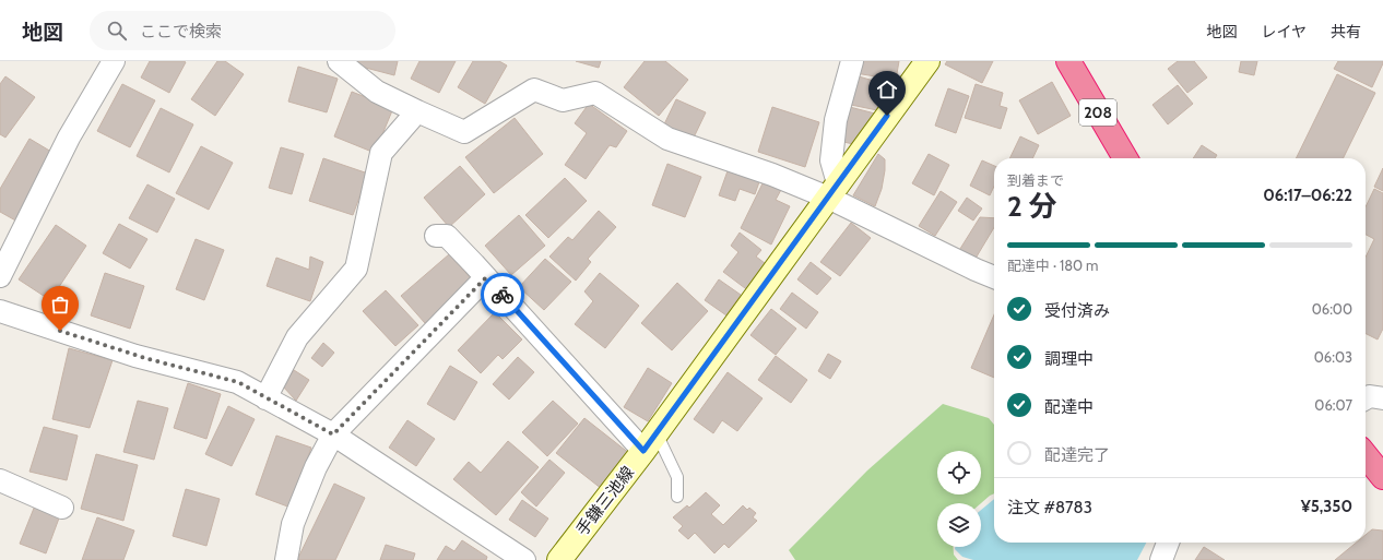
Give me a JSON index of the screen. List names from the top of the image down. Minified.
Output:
{"streets":{"highway":["208"],"main road":["手鎌三池線"]},"page":{"header":"地図","search":"ここで検索","nav":["地図","レイヤ","共有"],"heading":["2 分","到着まで","06:17–06:22"],"panel":["注文 #8783","¥5,350"],"bar":"配達中 · 180 m","list":[["受付済み","06:00"],["調理中","06:03"],["配達中","06:07"],"配達完了"]}}
